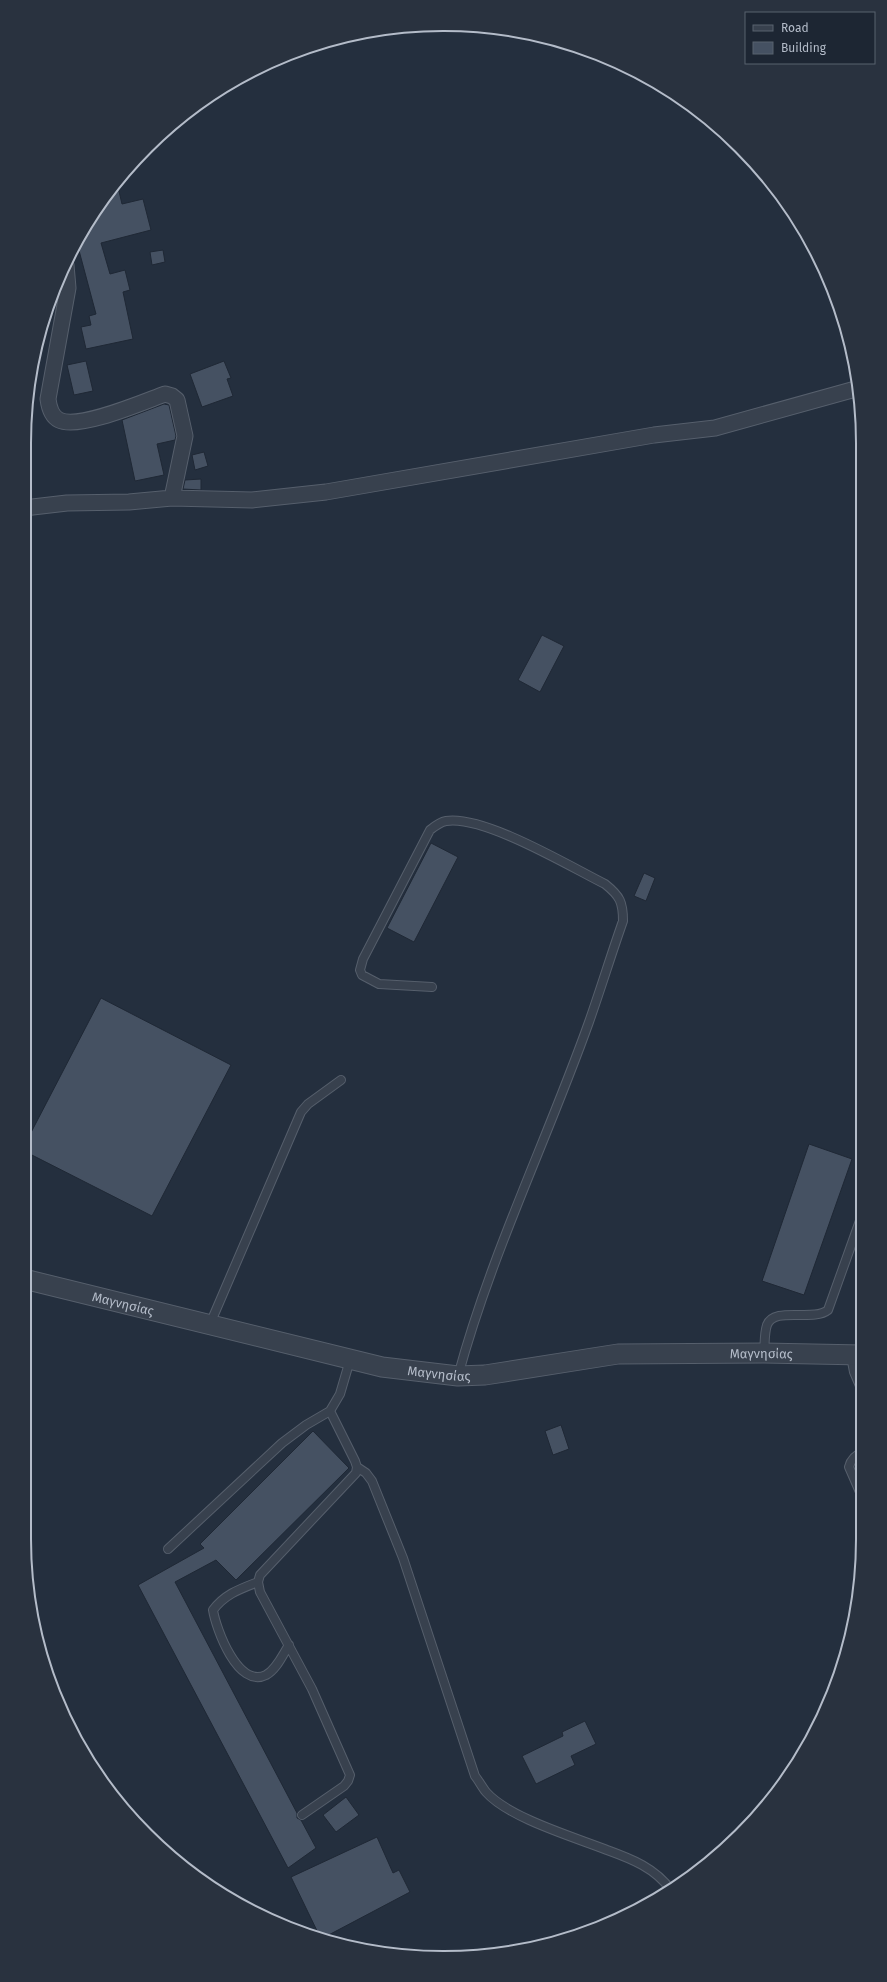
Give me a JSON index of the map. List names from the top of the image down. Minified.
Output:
{"streets":{"street":["Μαγνησίας"]},"legend":["Road","Building"]}
